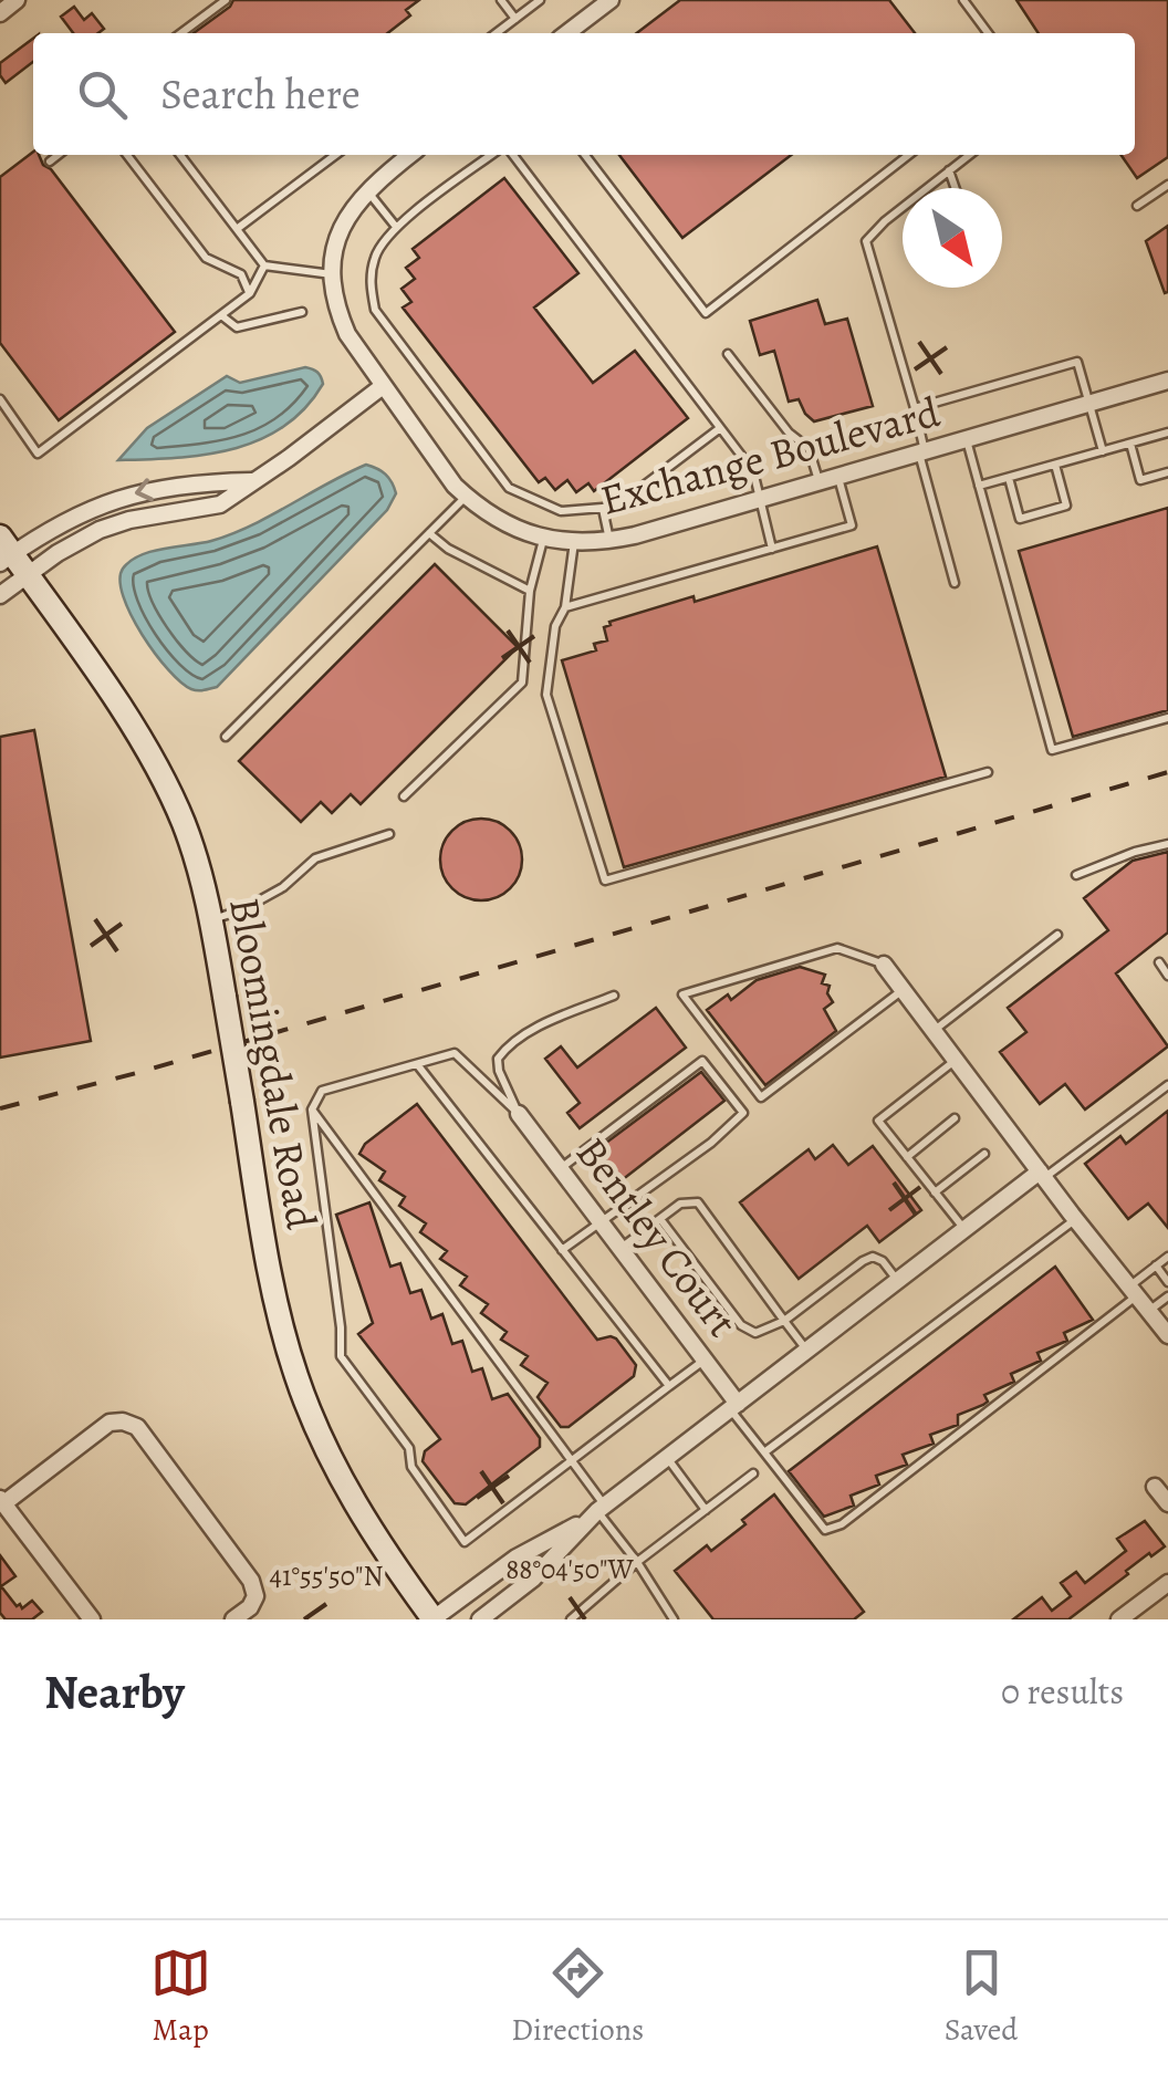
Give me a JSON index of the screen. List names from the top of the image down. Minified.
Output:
{"streets":{"main road":["Bloomingdale Road"],"street":["Exchange Boulevard","Bentley Court"]},"north":"bottom right","page":{"search":"Search here","heading":["Nearby","0 results"],"nav":["Map","Directions","Saved"]},"coordinates":["88°04'50\"W","41°55'50\"N"]}
